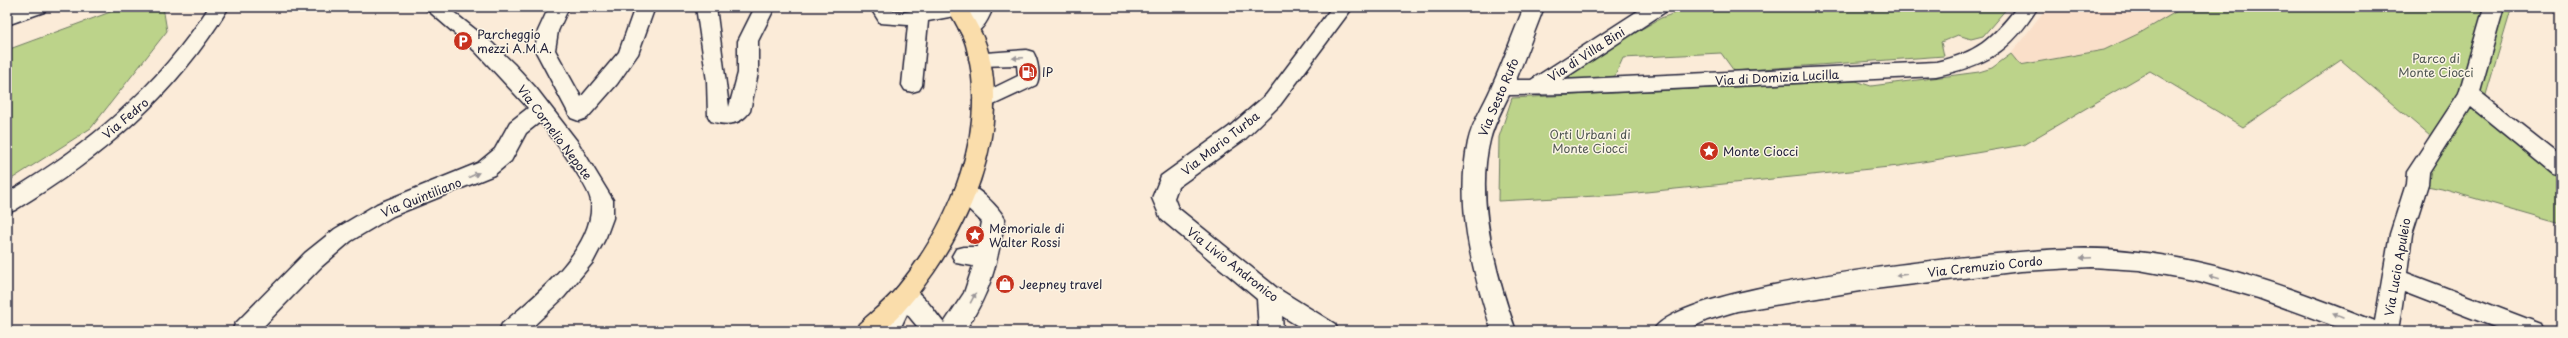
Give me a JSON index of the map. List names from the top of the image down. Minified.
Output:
{"streets":{"street":["Via di Villa Bini","Via di Domizia Lucilla","Via Sesto Rufo","Via Fedro","Via Cornelio Nepote","Via Mario Turba","Via Quintiliano","Via Livio Andronico","Via Cremuzio Cordo","Via Lucio Apuleio"]},"crossings":[["Via di Villa Bini","Via di Domizia Lucilla"],["Via di Domizia Lucilla","Via Sesto Rufo"],["Via Cornelio Nepote","Via Quintiliano"],["Via Mario Turba","Via Livio Andronico"]],"one_way":["Via Quintiliano","Via Cremuzio Cordo"],"parks":["Parco di Monte Ciocci","Orti Urbani di Monte Ciocci"],"places":{"parking":["Parcheggio mezzi A.M.A."],"fuel station":["IP"],"place":["Monte Ciocci","Memoriale di Walter Rossi"],"shop":["Jeepney travel"]}}
